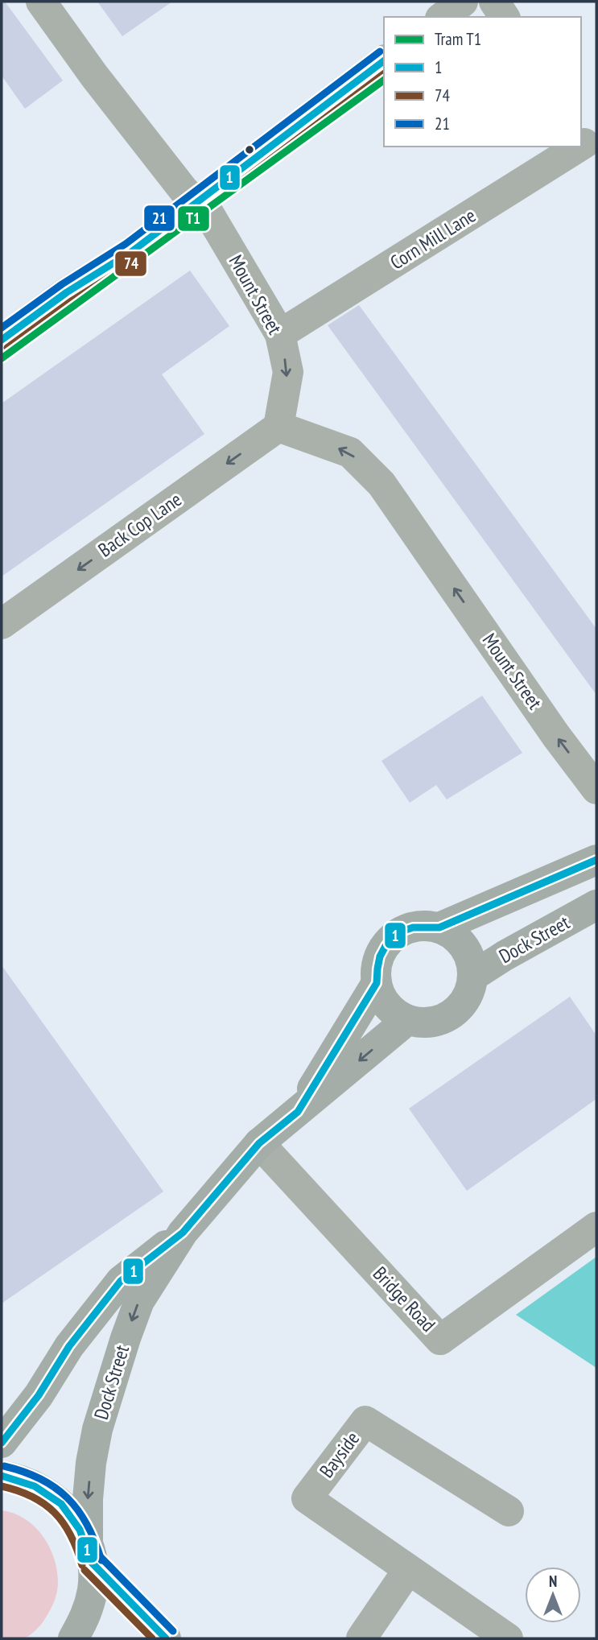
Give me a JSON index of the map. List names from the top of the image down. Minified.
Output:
{"streets":{"highway":["Dock Street"],"street":["Corn Mill Lane","Mount Street","Back Cop Lane","Bridge Road","Bayside"]},"crossings":[["Corn Mill Lane","Mount Street"],["Mount Street","Back Cop Lane"],["Dock Street","Bridge Road"]],"lines":["transit line 21","transit line 1","transit line 74","tram line T1"],"legend":["Tram T1","1","74","21"],"north":"top"}
